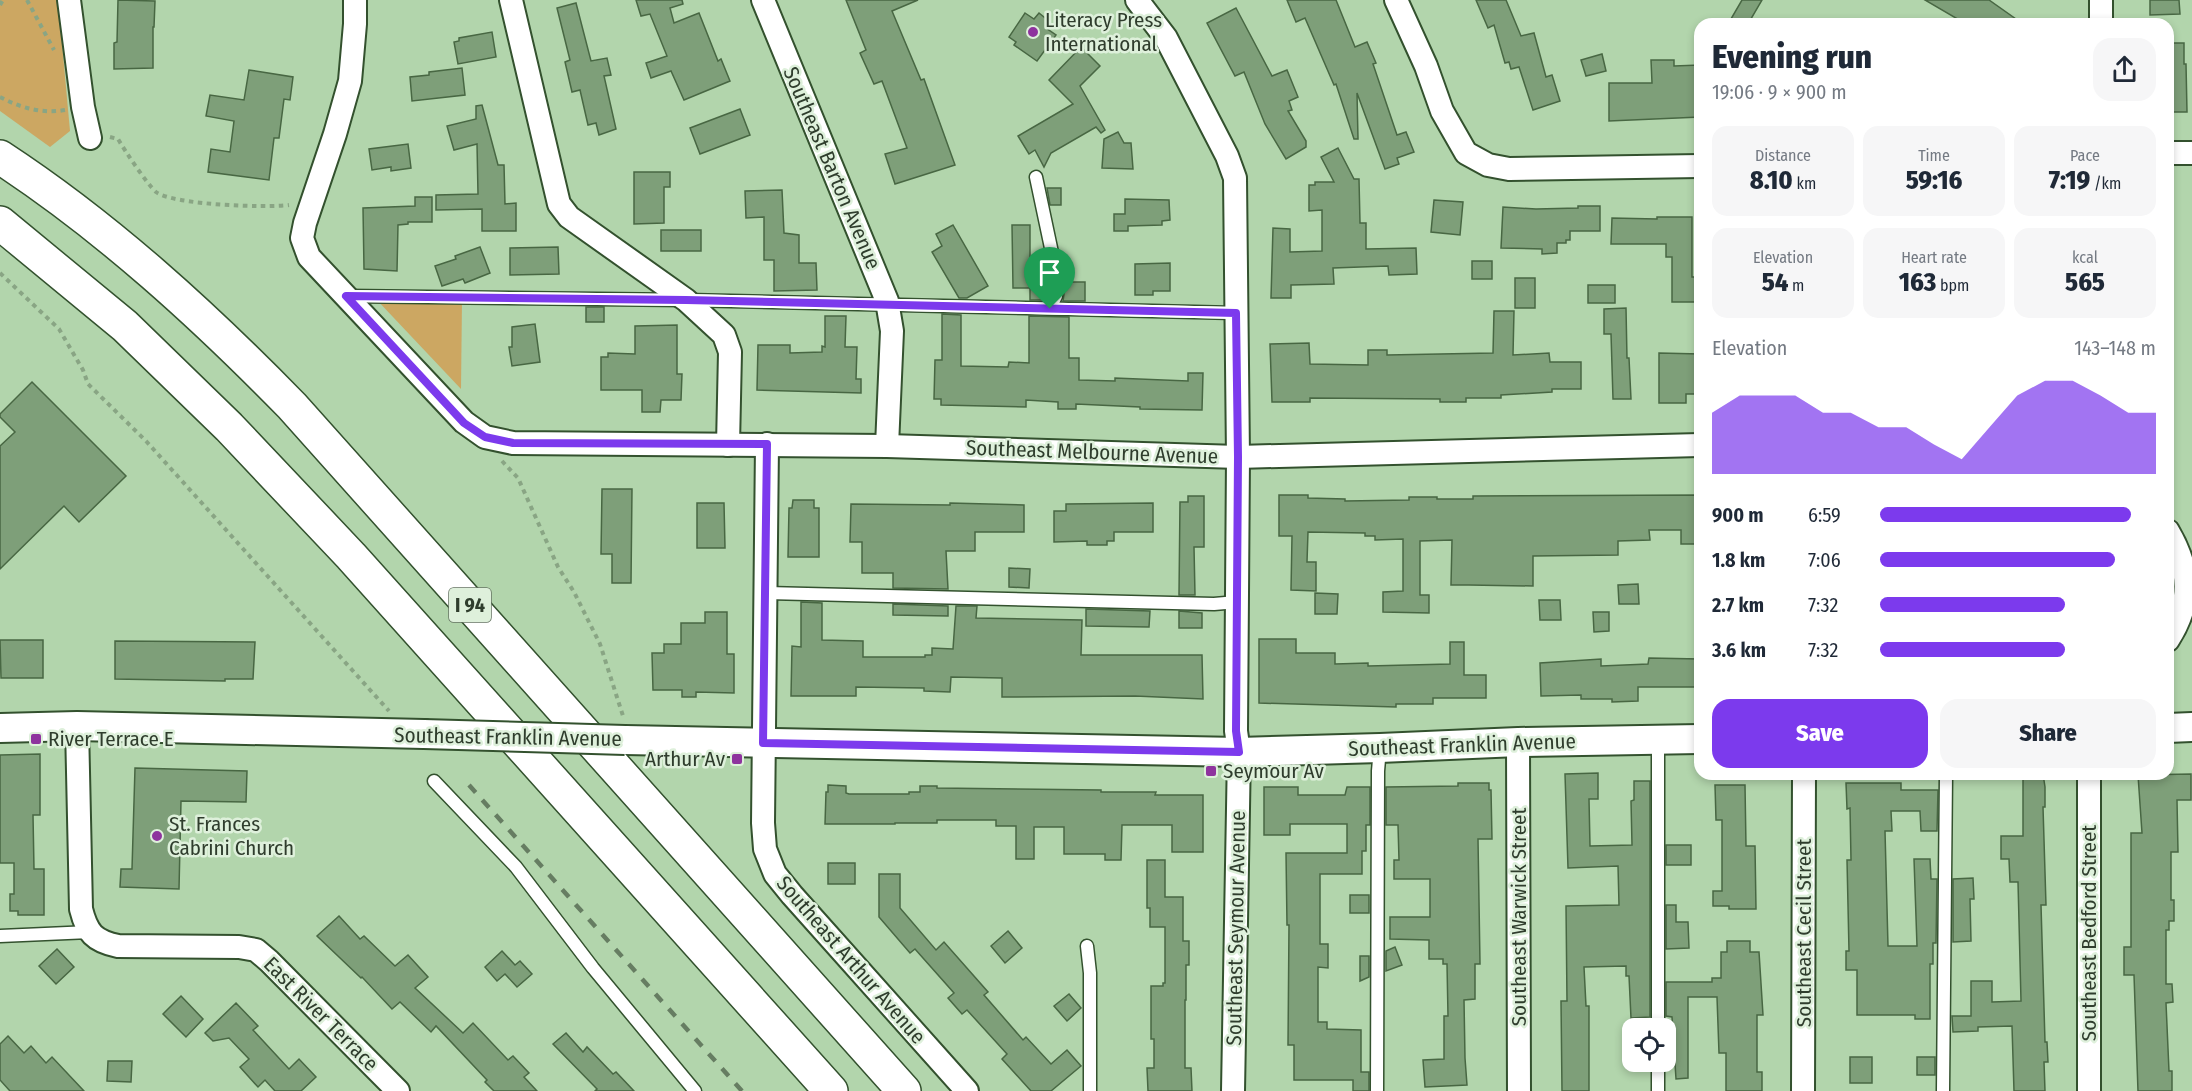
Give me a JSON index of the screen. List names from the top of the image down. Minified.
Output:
{"streets":{"highway":["I 94"],"street":["Southeast Barton Avenue","Southeast Melbourne Avenue","Southeast Franklin Avenue","Southeast Warwick Street","Southeast Seymour Avenue","Southeast Cecil Street","Southeast Bedford Street","Southeast Arthur Avenue","East River Terrace"]},"crossings":[["Southeast Barton Avenue","Southeast Melbourne Avenue"],["Southeast Melbourne Avenue","Southeast Seymour Avenue"],["Southeast Melbourne Avenue","Southeast Arthur Avenue"],["Southeast Franklin Avenue","Southeast Warwick Street"],["Southeast Franklin Avenue","Southeast Seymour Avenue"],["Southeast Franklin Avenue","Southeast Arthur Avenue"]],"places":{"other":["Literacy Press International","St. Frances Cabrini Church"],"transit":["River Terrace E","Arthur Av","Seymour Av"]},"page":{"heading":["Evening run","19:06 · 9 × 900 m"],"stats":[["Distance","8.10 km"],["Time","59:16"],["Pace","7:19 /km"],["Elevation","54 m"],["Heart rate","163 bpm"],["kcal","565"]],"chart":["Elevation","143–148 m"],"list":[{"name":"900 m","note":"6:59"},{"name":"1.8 km","note":"7:06"},{"name":"2.7 km","note":"7:32"},{"name":"3.6 km","note":"7:32"}],"buttons":["Save","Share"]}}
